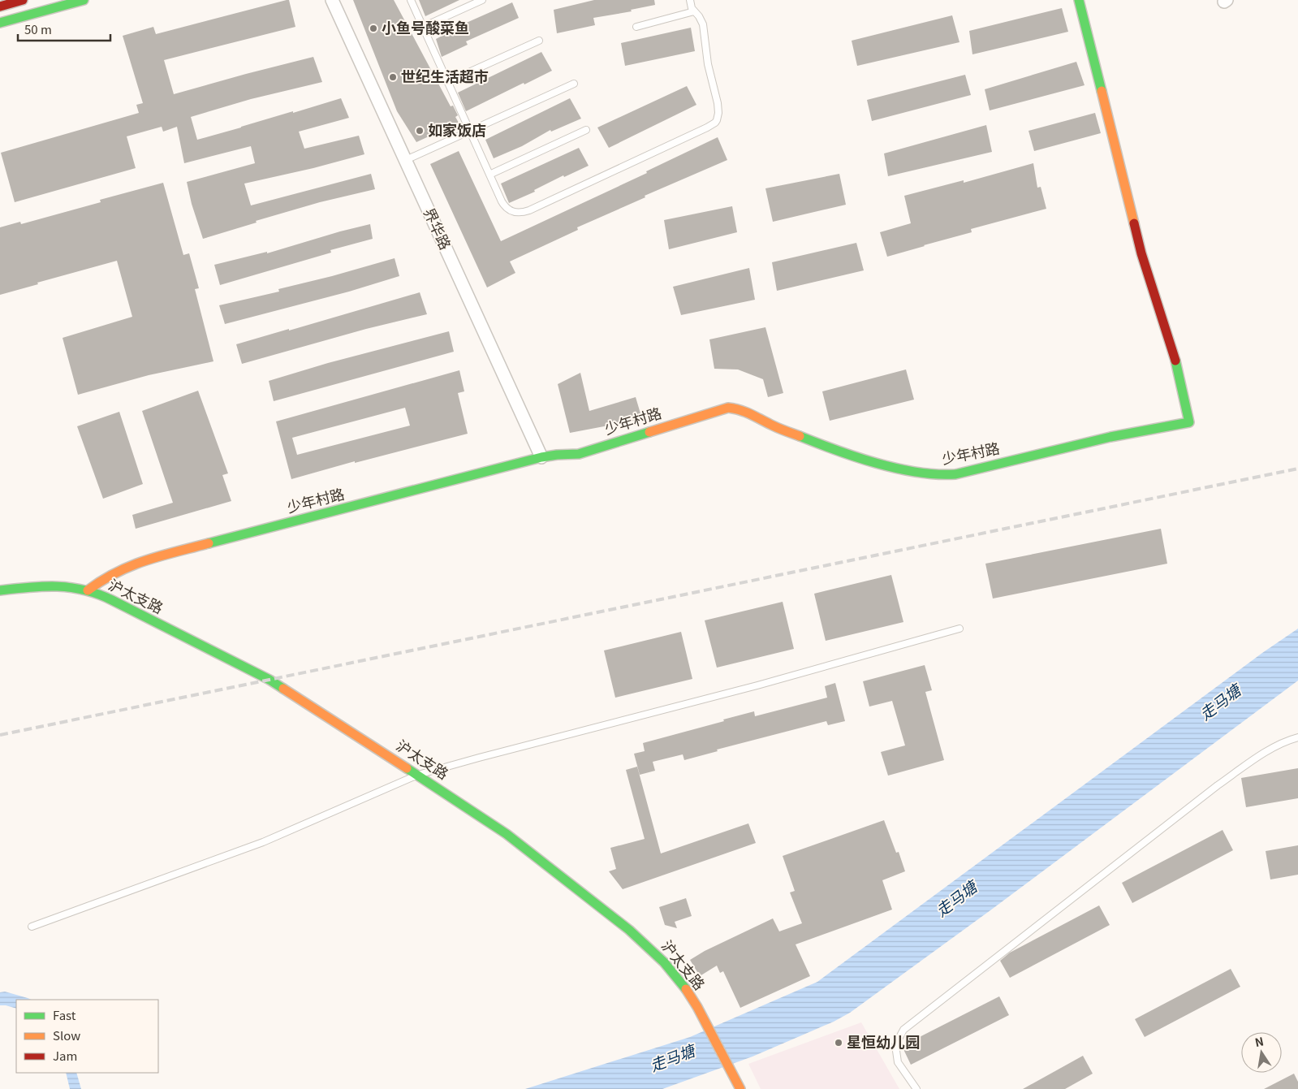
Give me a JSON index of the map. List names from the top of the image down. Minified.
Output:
{"streets":{"street":["界华路","少年村路","沪太支路"]},"crossings":[["界华路","少年村路"],["少年村路","沪太支路"]],"water":["走马塘"],"places":["小鱼号酸菜鱼","世纪生活超市","如家饭店","星恒幼儿园"],"legend":["Fast","Slow","Jam"],"scale_bar":"50 m","north":"top"}
